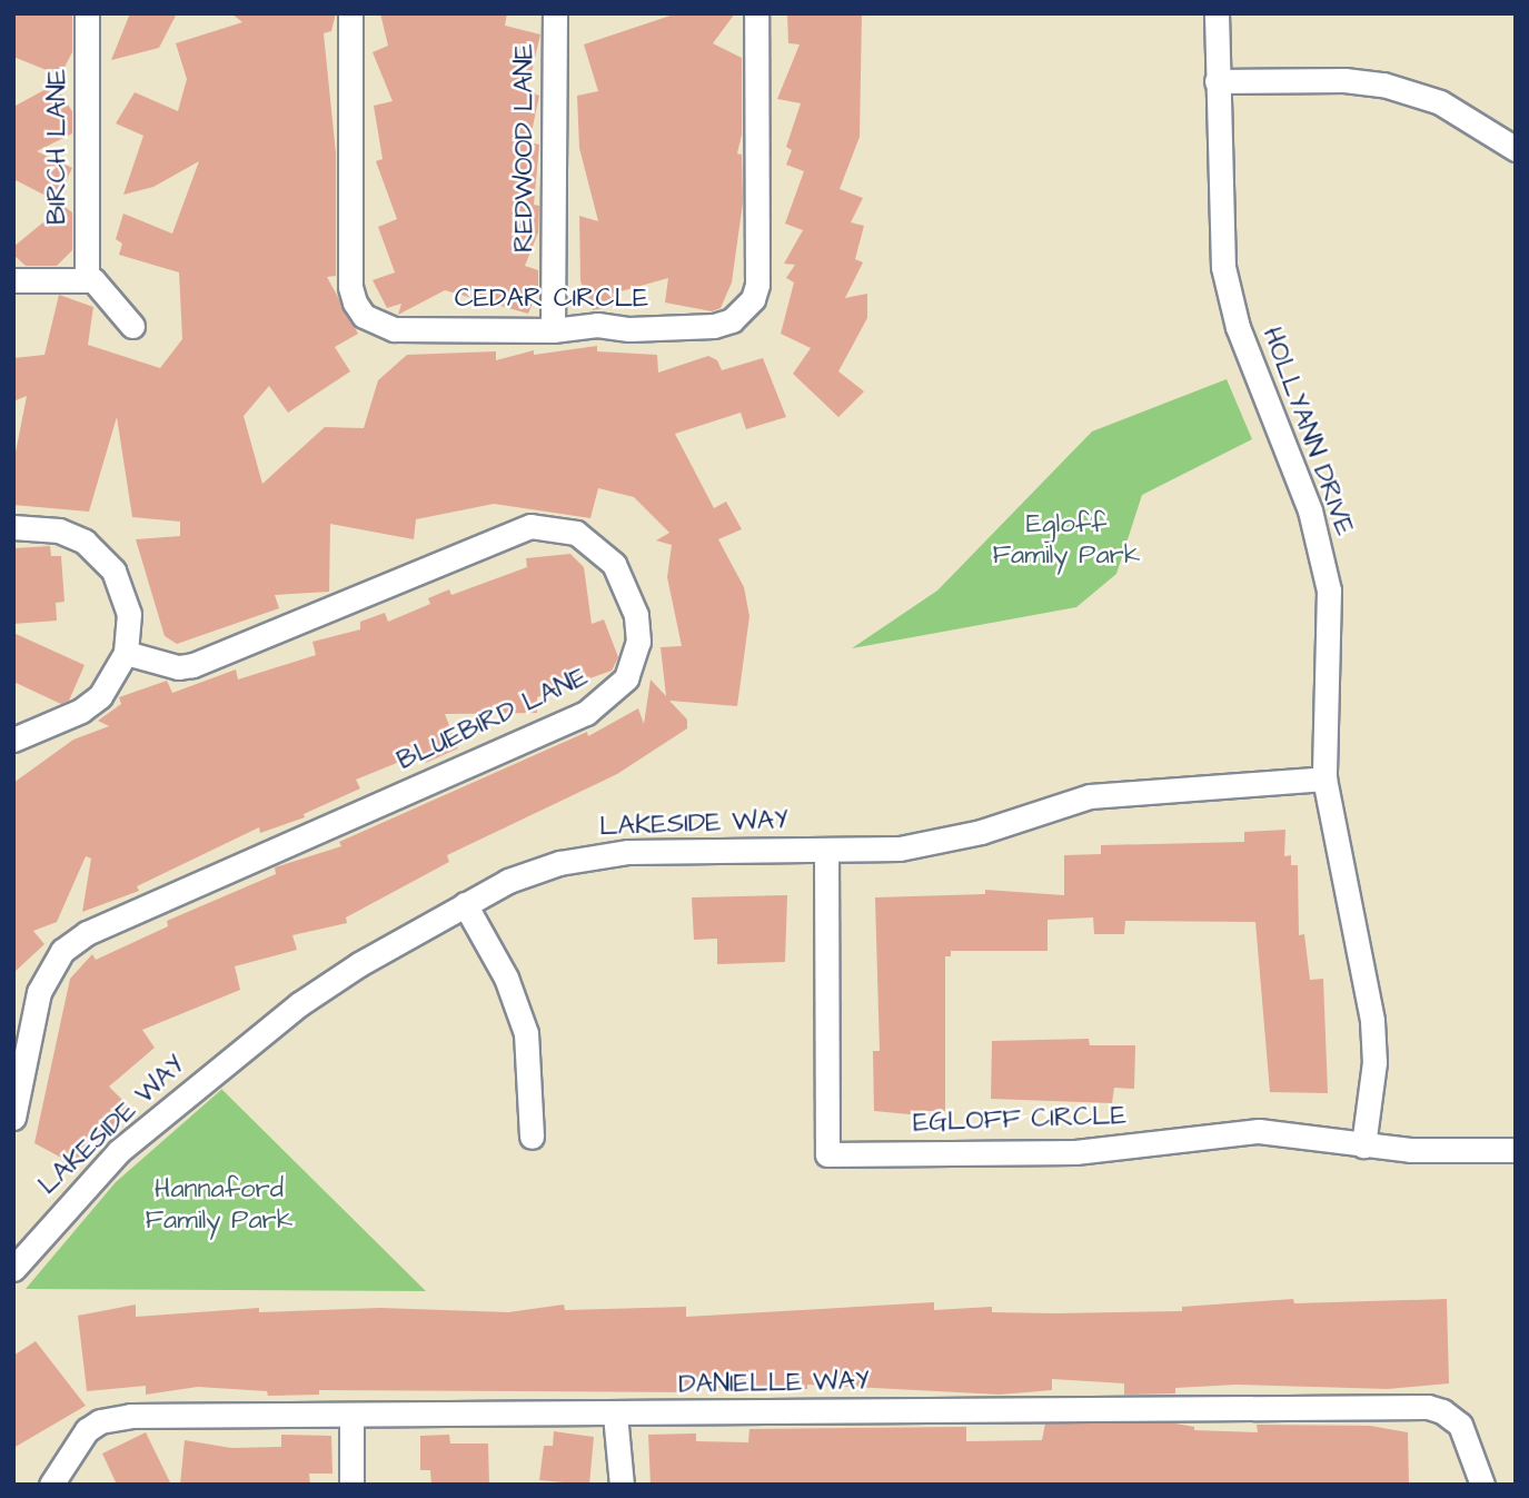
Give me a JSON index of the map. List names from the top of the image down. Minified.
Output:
{"streets":{"street":["BIRCH LANE","REDWOOD LANE","CEDAR CIRCLE","HOLLYANN DRIVE","BLUEBIRD LANE","LAKESIDE WAY","EGLOFF CIRCLE","DANIELLE WAY"]},"crossings":[["REDWOOD LANE","CEDAR CIRCLE"],["HOLLYANN DRIVE","LAKESIDE WAY"],["HOLLYANN DRIVE","EGLOFF CIRCLE"],["LAKESIDE WAY","EGLOFF CIRCLE"]],"parks":["Egloff Family Park","Hannaford Family Park"]}
